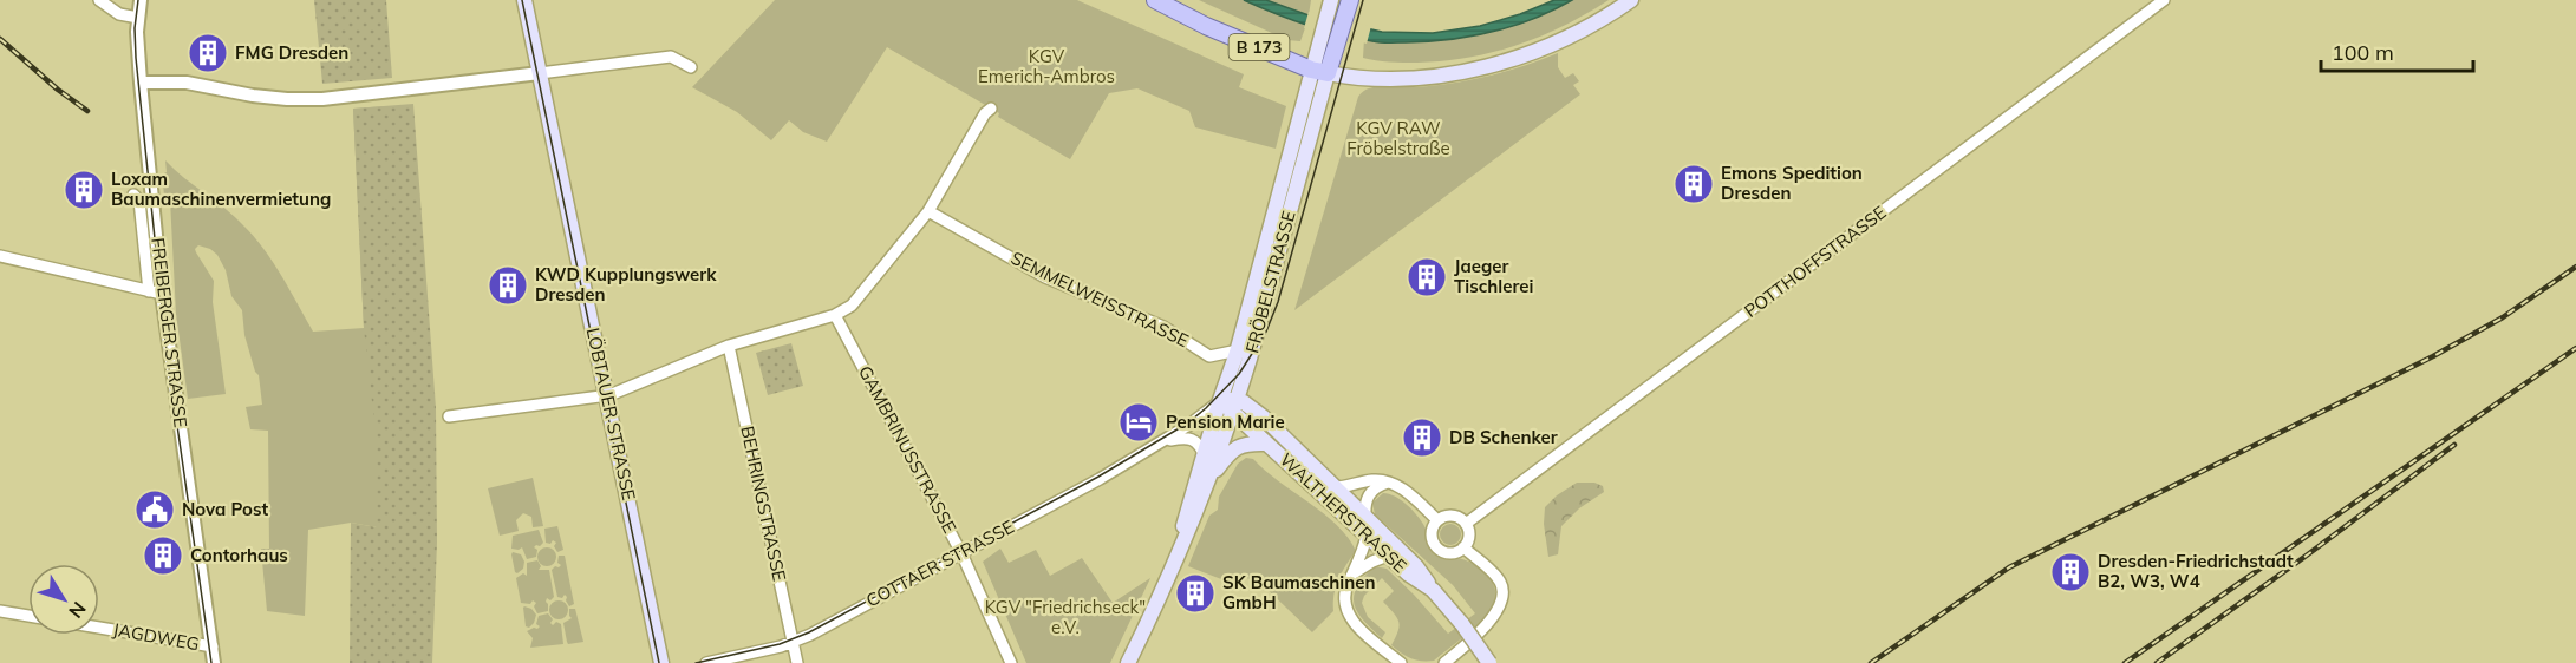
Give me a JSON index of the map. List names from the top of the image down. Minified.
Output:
{"streets":{"main road":["B 173","FRÖBELSTRASSE","LÖBTAUER STRASSE","WALTHERSTRASSE"],"street":["POTTHOFFSTRASSE","SEMMELWEISSTRASSE","FREIBERGER STRASSE","GAMBRINUSSTRASSE","BEHRINGSTRASSE","COTTAER STRASSE","JAGDWEG"]},"crossings":[["B 173","FRÖBELSTRASSE"],["FRÖBELSTRASSE","SEMMELWEISSTRASSE"],["FRÖBELSTRASSE","WALTHERSTRASSE"],["FRÖBELSTRASSE","COTTAER STRASSE"],["FREIBERGER STRASSE","JAGDWEG"],["GAMBRINUSSTRASSE","COTTAER STRASSE"],["BEHRINGSTRASSE","COTTAER STRASSE"],["WALTHERSTRASSE","COTTAER STRASSE"]],"parks":["KGV Emerich-Ambros","KGV RAW Fröbelstraße","KGV \"Friedrichseck\" e.V."],"places":{"building":["FMG Dresden","Emons Spedition Dresden","Loxam Baumaschinenvermietung","Jaeger Tischlerei","KWD Kupplungswerk Dresden","DB Schenker","Contorhaus","Dresden-Friedrichstadt B2, W3, W4","SK Baumaschinen GmbH"],"hotel":["Pension Marie"],"public building":["Nova Post"]},"scale_bar":"100 m","north":"bottom right"}
